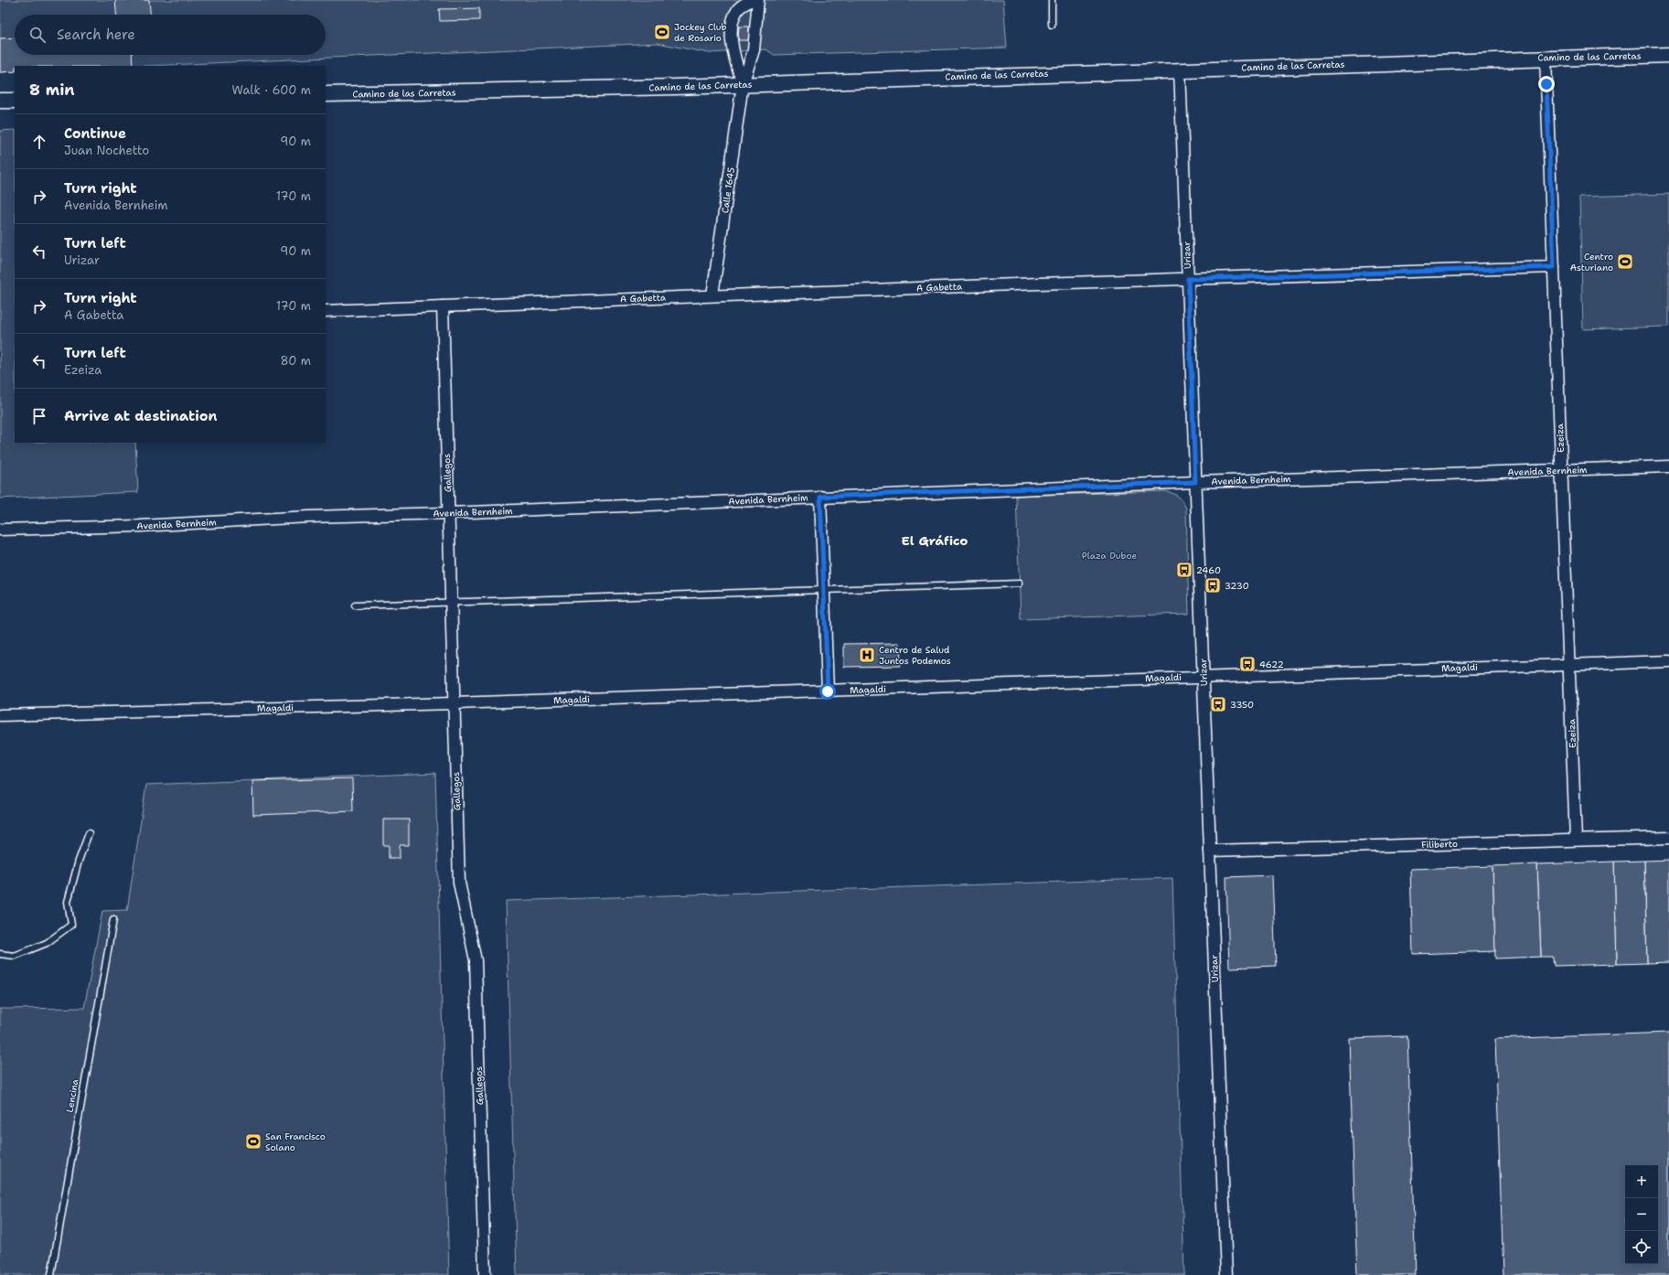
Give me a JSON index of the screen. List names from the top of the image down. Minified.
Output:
{"streets":{"street":["Camino de las Carretas","Calle 1645","Urizar","A Gabetta","Ezeiza","Avenida Bernheim","Gallegos","Magaldi","Filiberto"],"lane":["Lencina"]},"crossings":[["Camino de las Carretas","Calle 1645"],["Camino de las Carretas","Urizar"],["Camino de las Carretas","Ezeiza"],["Calle 1645","A Gabetta"],["Urizar","A Gabetta"],["Urizar","Avenida Bernheim"],["Urizar","Magaldi"],["Urizar","Filiberto"],["A Gabetta","Ezeiza"],["A Gabetta","Gallegos"],["Ezeiza","Avenida Bernheim"],["Ezeiza","Magaldi"],["Ezeiza","Filiberto"],["Avenida Bernheim","Gallegos"],["Gallegos","Magaldi"]],"districts":["El Gráfico"],"parks":["Plaza Duboe"],"places":{"sports":["Jockey Club de Rosario","Centro Asturiano","San Francisco Solano"],"bus stop":["2460","3230","4622","3350"],"hospital":["Centro de Salud Juntos Podemos"]},"page":{"search":"Search here","heading":["8 min","Walk · 600 m"],"list":[["Continue","Juan Nochetto","90 m"],["Turn right","Avenida Bernheim","170 m"],["Turn left","Urizar","90 m"],["Turn right","A Gabetta","170 m"],["Turn left","Ezeiza","80 m"],"Arrive at destination"],"map_buttons":["+","−"]}}
